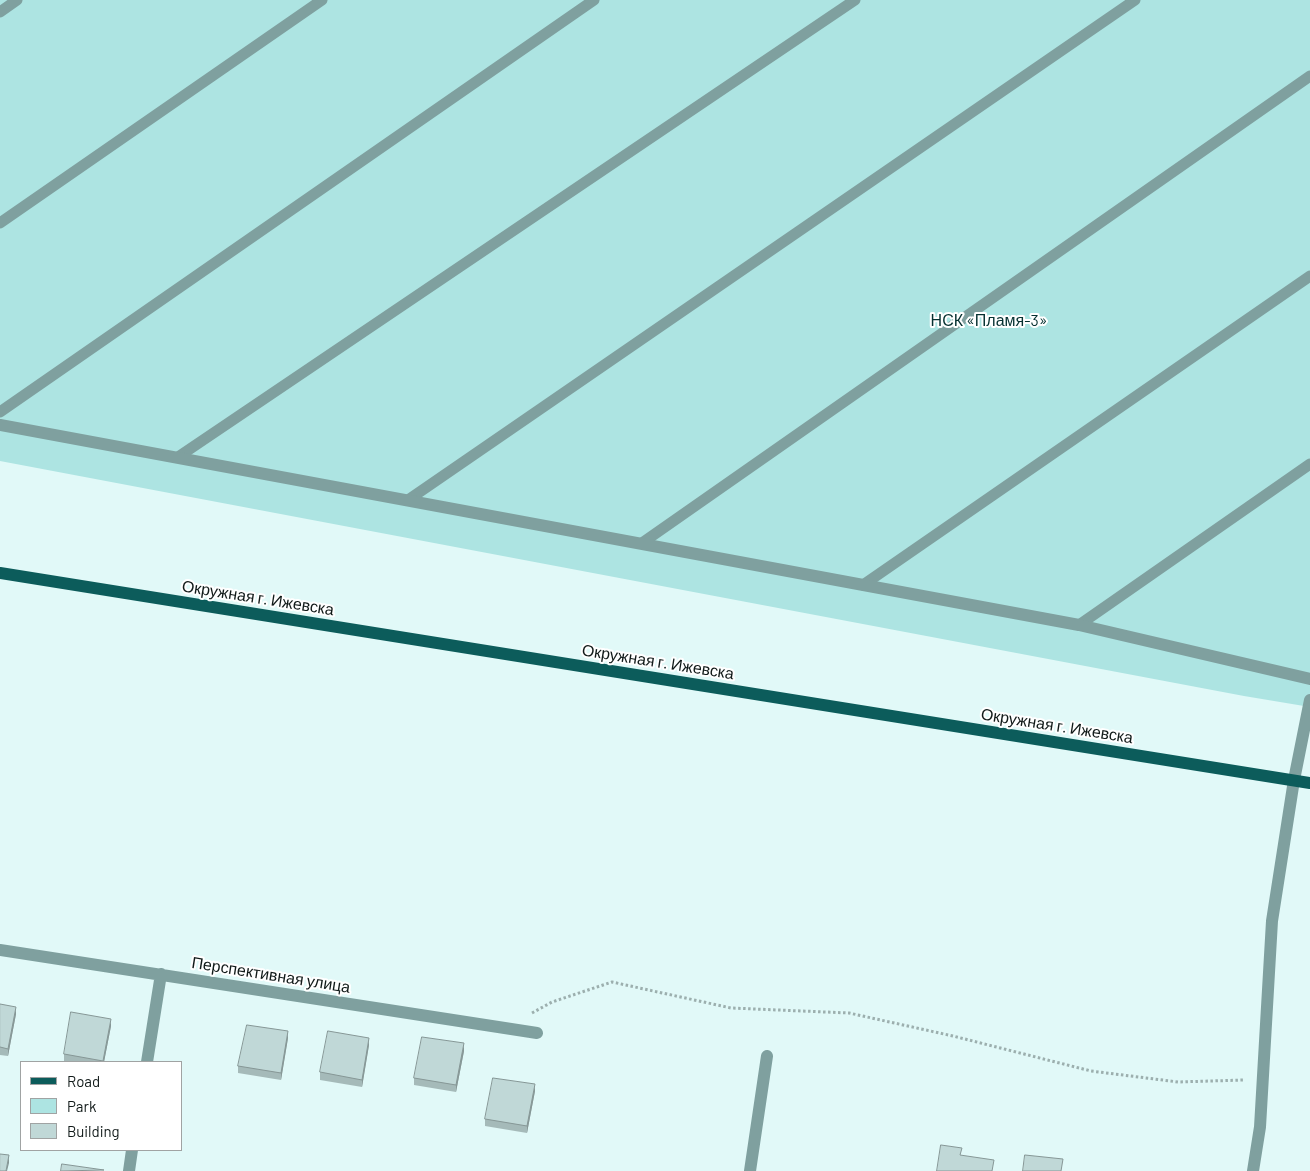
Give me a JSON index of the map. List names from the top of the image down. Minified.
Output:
{"streets":{"main road":["Окружная г. Ижевска"],"street":["Перспективная улица"]},"parks":["НСК «Пламя-3»"],"legend":["Road","Park","Building"]}
